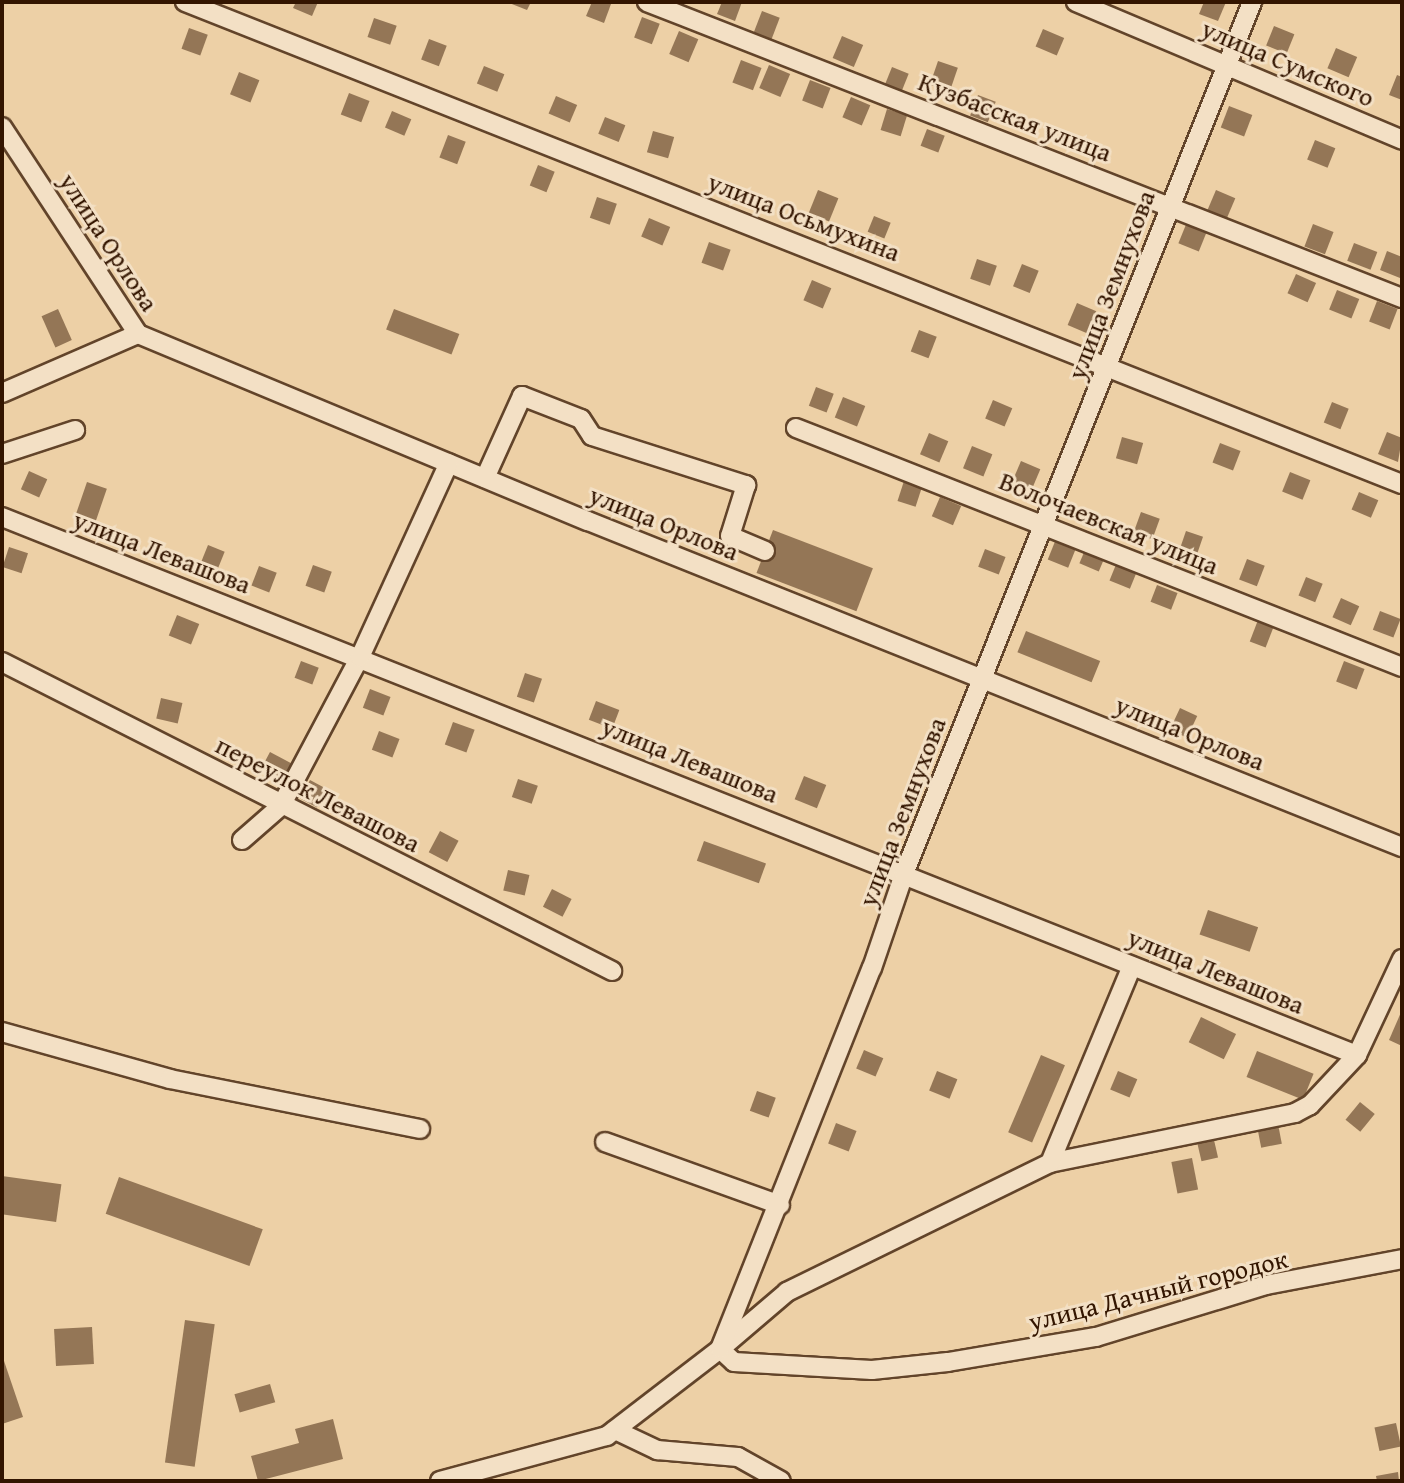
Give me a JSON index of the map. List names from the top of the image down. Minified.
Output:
{"streets":{"street":["улица Сумского","Кузбасская улица","улица Осьмухина","улица Орлова","улица Земнухова","Волочаевская улица","улица Левашова","переулок Левашова","улица Дачный городок"]},"crossings":[["улица Сумского","улица Земнухова"],["Кузбасская улица","улица Земнухова"],["улица Осьмухина","улица Земнухова"],["улица Орлова","улица Земнухова"],["улица Земнухова","Волочаевская улица"],["улица Земнухова","улица Левашова"],["улица Земнухова","улица Дачный городок"]]}
